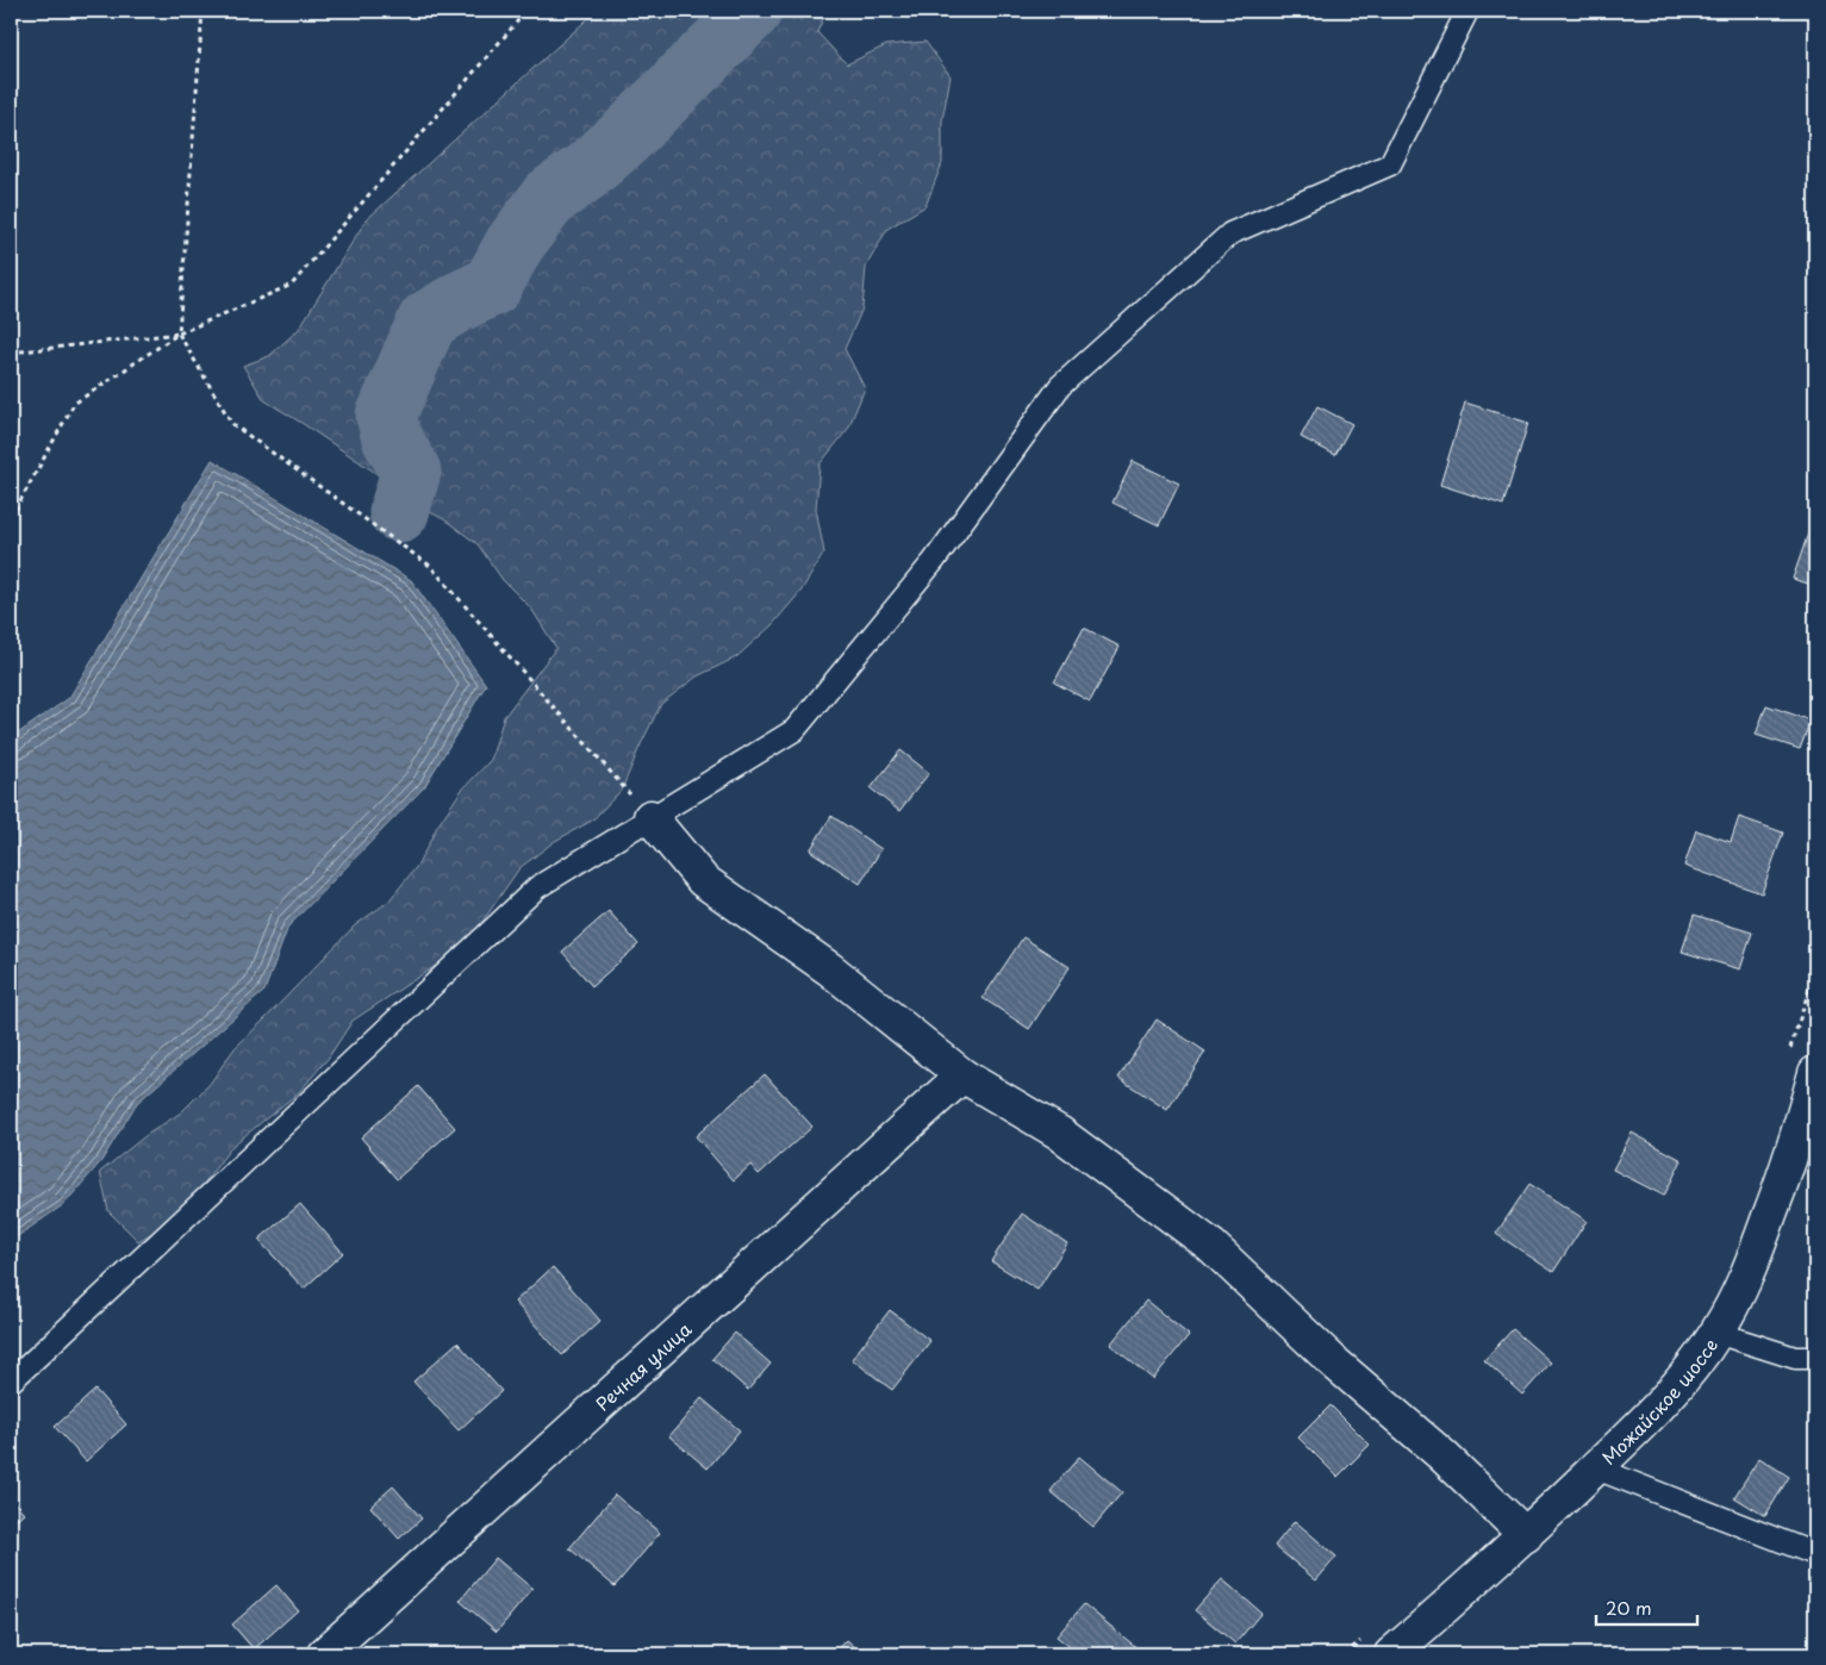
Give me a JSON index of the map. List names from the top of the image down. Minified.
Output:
{"streets":{"street":["Речная улица","Можайское шоссе"]},"scale_bar":"20 m"}
